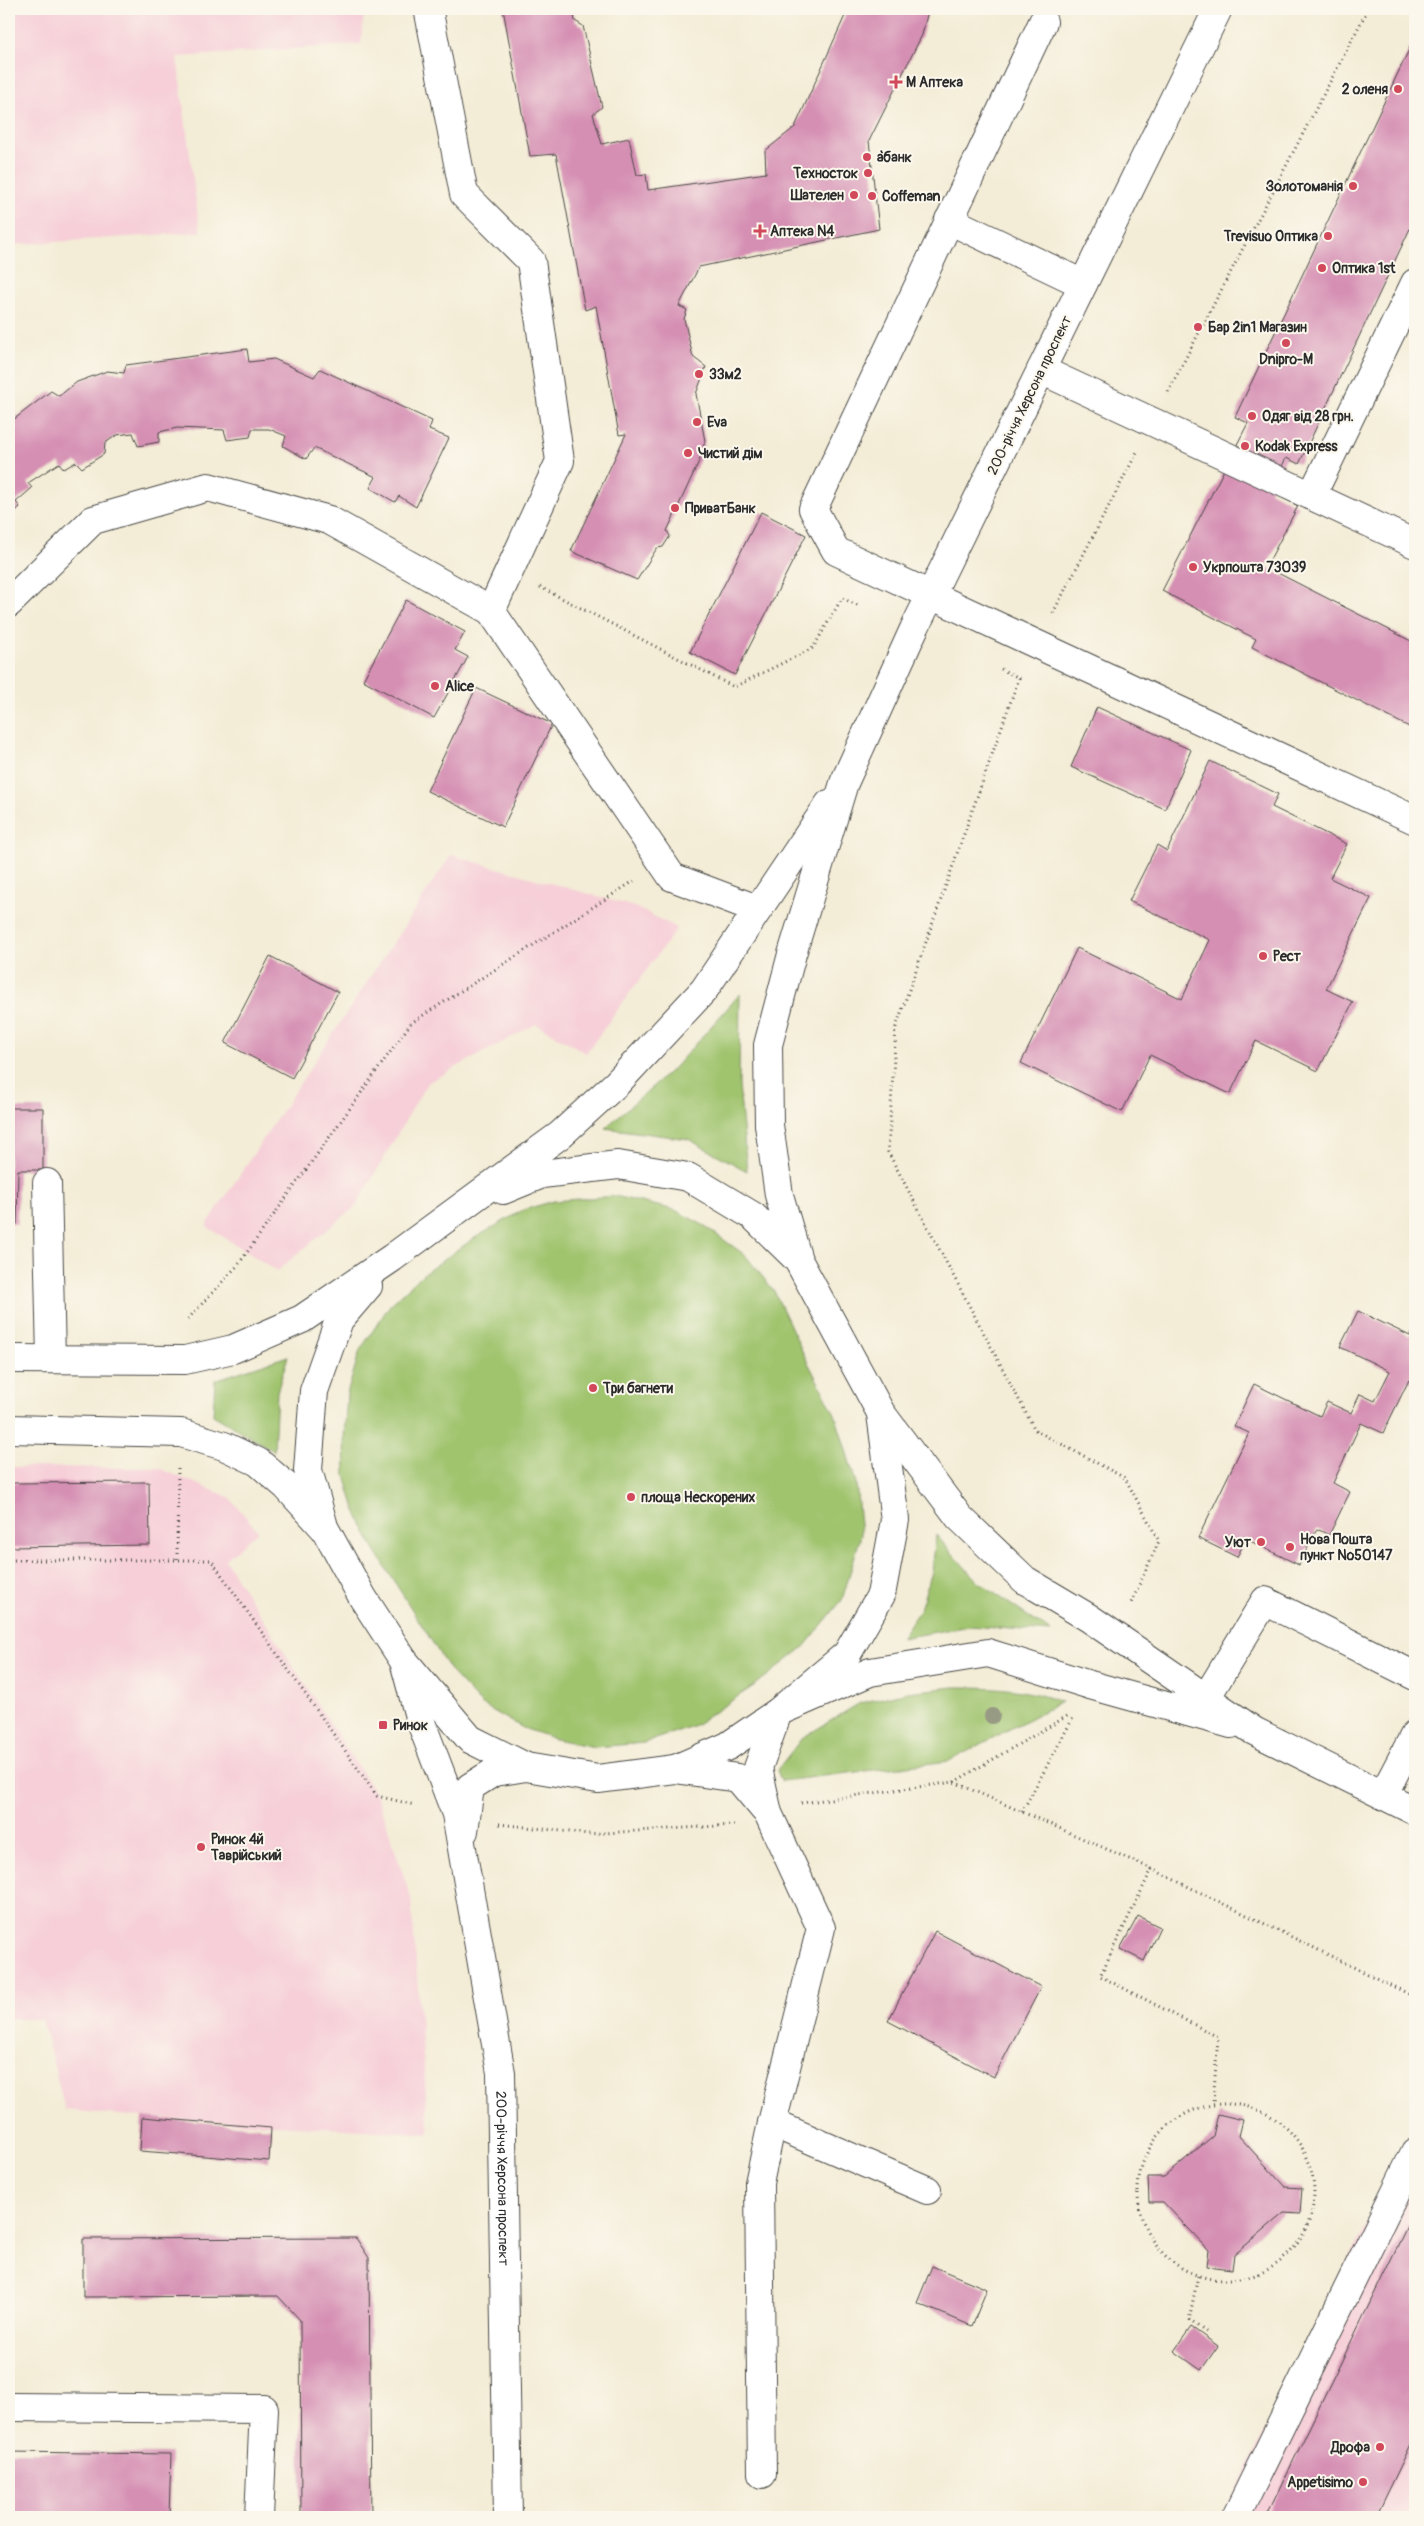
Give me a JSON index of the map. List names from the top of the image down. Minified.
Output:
{"streets":{"street":["200-річчя Херсона проспект"]},"places":{"health":["М Аптека","Аптека N4"],"other":["2 оленя","а̀банк","Техносток","Золотоманія","Шателен","Coffeman","Trevisuo Оптика","Оптика 1st","Бар 2in1 Магазин","Dnipro-M","33м2","Одяг від 28 грн.","Eva","Kodak Express","Чистий дім","ПриватБанк","Укрпошта 73039","Alice","Рест","Три багнети","площа Нескорених","Уют","Нова Пошта пункт №50147","Ринок 4й Таврійський","Дрофа","Appetisimo"],"transit":["Ринок"]}}
